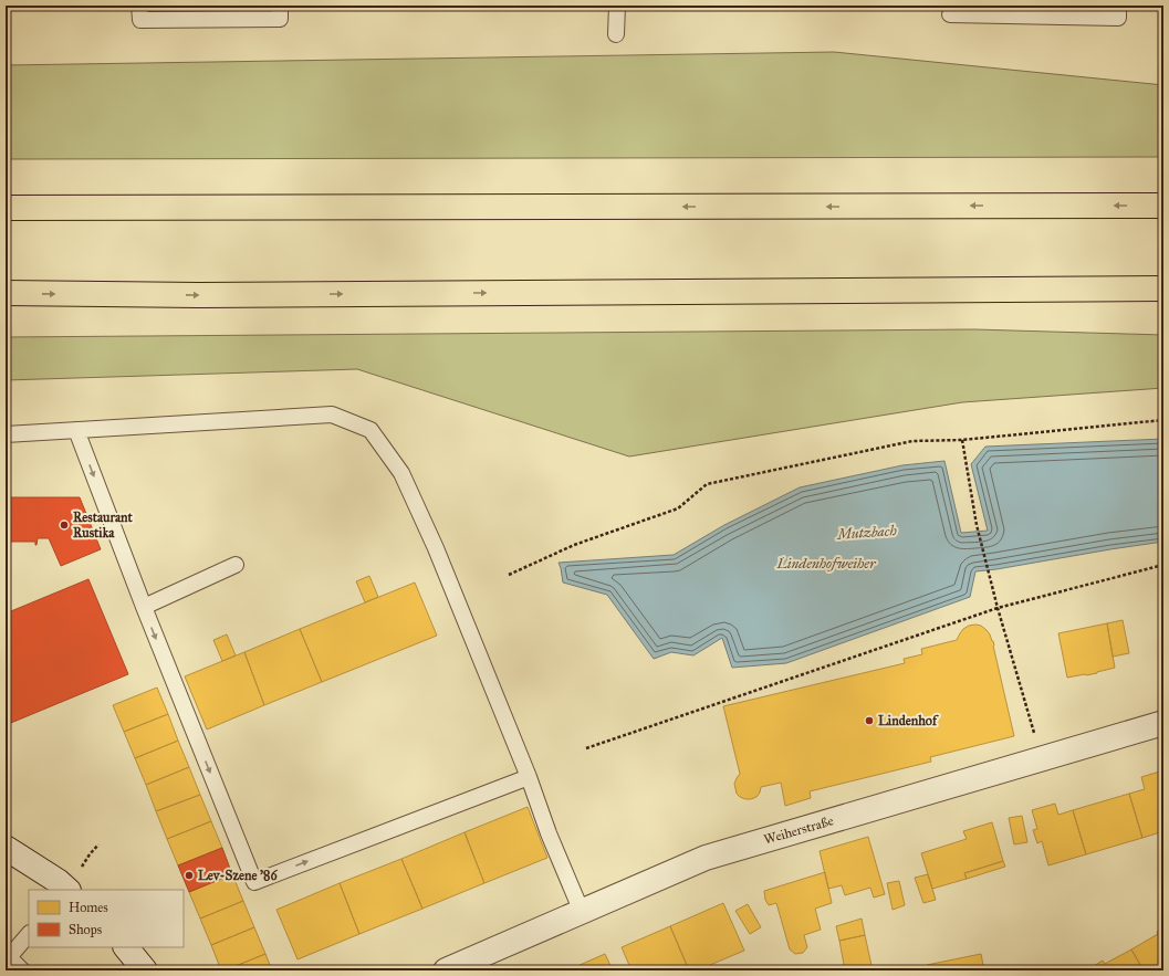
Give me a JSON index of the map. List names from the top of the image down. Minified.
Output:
{"streets":{"street":["Weiherstraße"]},"water":["Mutzbach","Lindenhofweiher"],"places":["Restaurant Rustika","Lindenhof","Lev-Szene '86"],"legend":["Homes","Shops"]}
